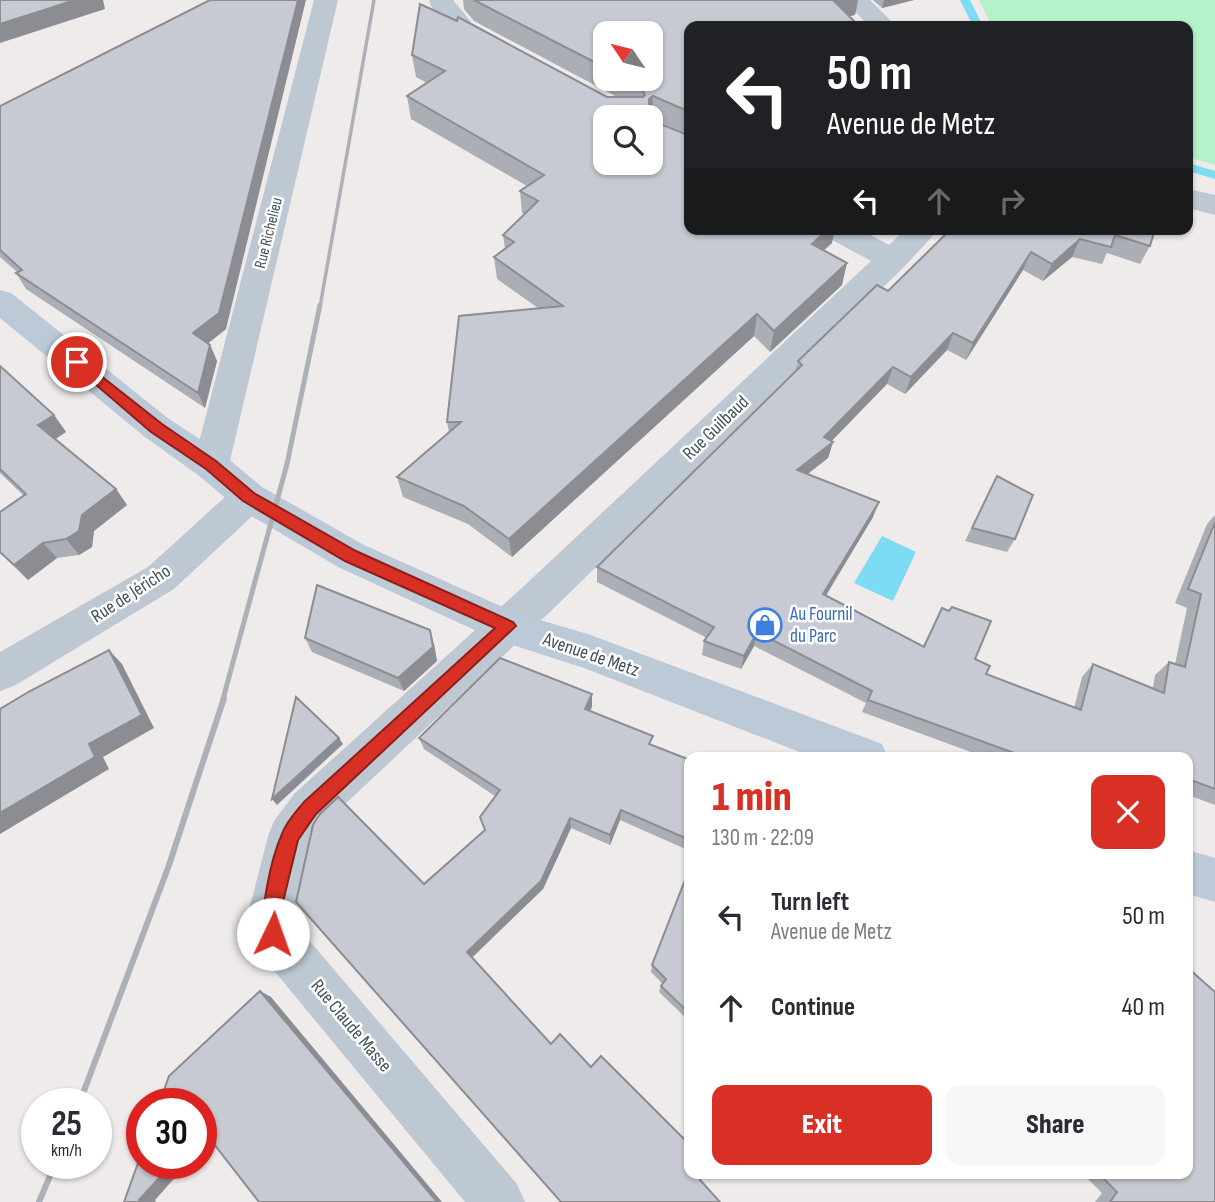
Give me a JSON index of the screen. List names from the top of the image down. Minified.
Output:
{"streets":{"street":["Rue Richelieu","Rue Guilbaud","Rue de Jéricho","Avenue de Metz","Rue Claude Masse"]},"crossings":[["Rue Richelieu","Avenue de Metz"],["Rue Guilbaud","Avenue de Metz"],["Rue Guilbaud","Rue Claude Masse"],["Rue de Jéricho","Avenue de Metz"],["Avenue de Metz","Rue Claude Masse"]],"places":{"shop":["Au Fournil du Parc"]},"north":"top left","page":{"turn":["50 m","Avenue de Metz"],"heading":["1 min","130 m · 22:09"],"list":[{"name":"Turn left","note":"Avenue de Metz","value":"50 m"},{"name":"Continue","value":"40 m"}],"buttons":["Exit","Share"],"speed":"25 km/h","limit":"30"}}
